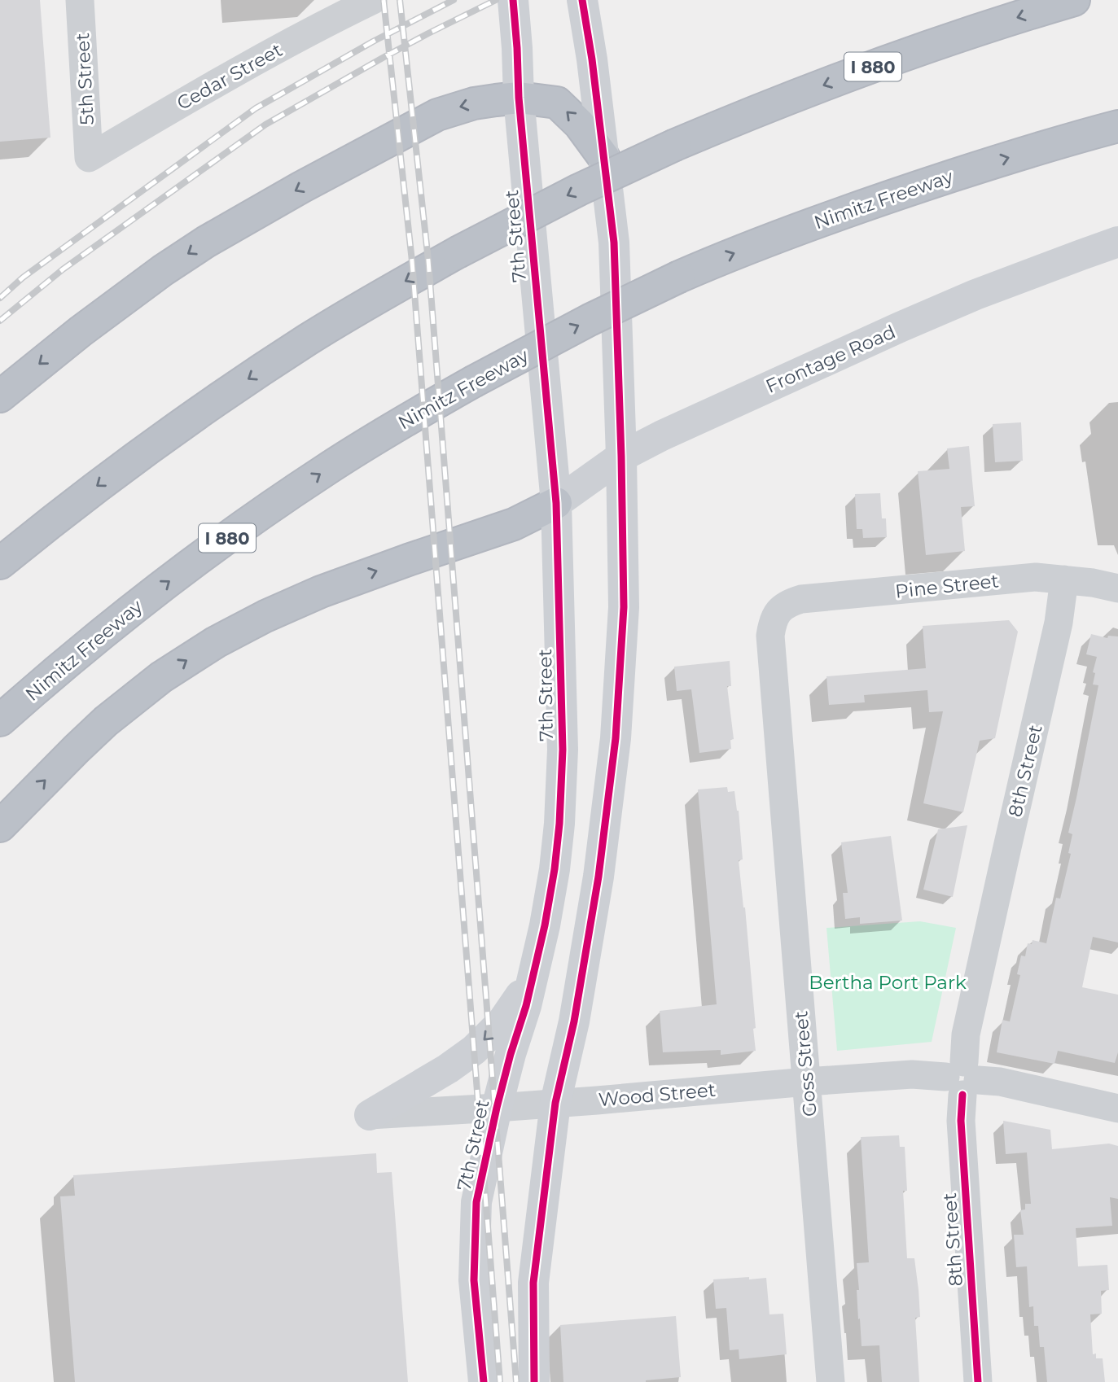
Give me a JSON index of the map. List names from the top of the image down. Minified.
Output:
{"streets":{"highway":["I 880","Nimitz Freeway"],"main road":["7th Street","Frontage Road"],"street":["Cedar Street","5th Street","Pine Street","8th Street","Goss Street","Wood Street"]},"crossings":[["Cedar Street","5th Street"],["7th Street","Frontage Road"],["7th Street","Wood Street"],["Pine Street","8th Street"],["Pine Street","Goss Street"],["8th Street","Wood Street"],["Goss Street","Wood Street"]],"parks":["Bertha Port Park"]}
